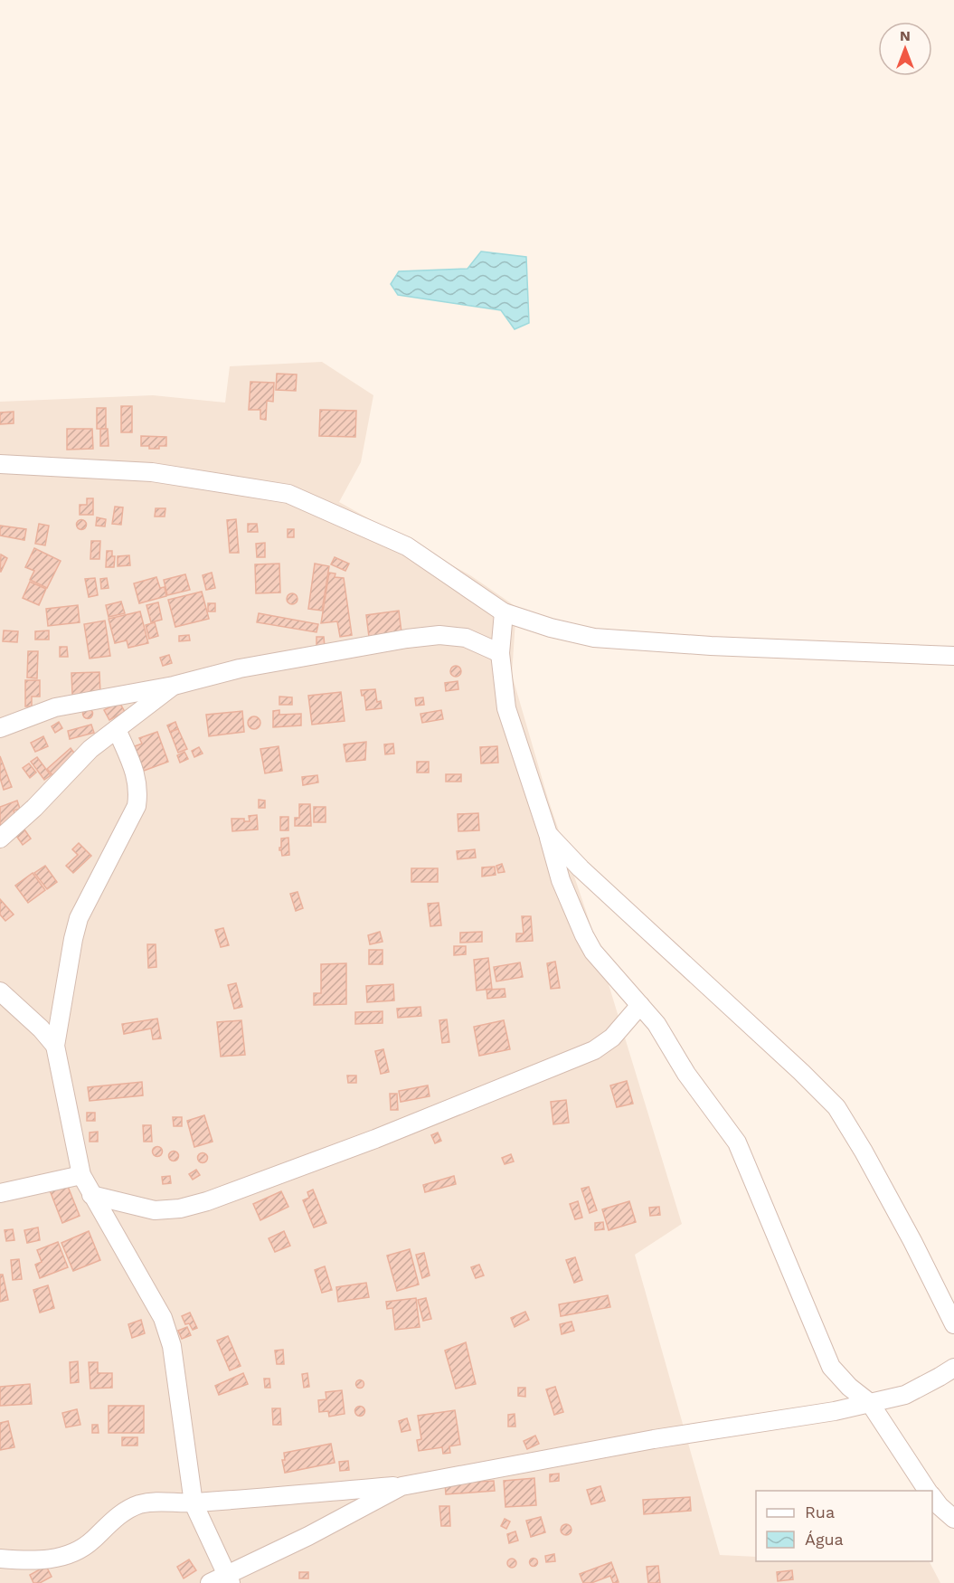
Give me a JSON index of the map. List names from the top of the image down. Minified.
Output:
{"legend":["Rua","Água"],"north":"top"}
